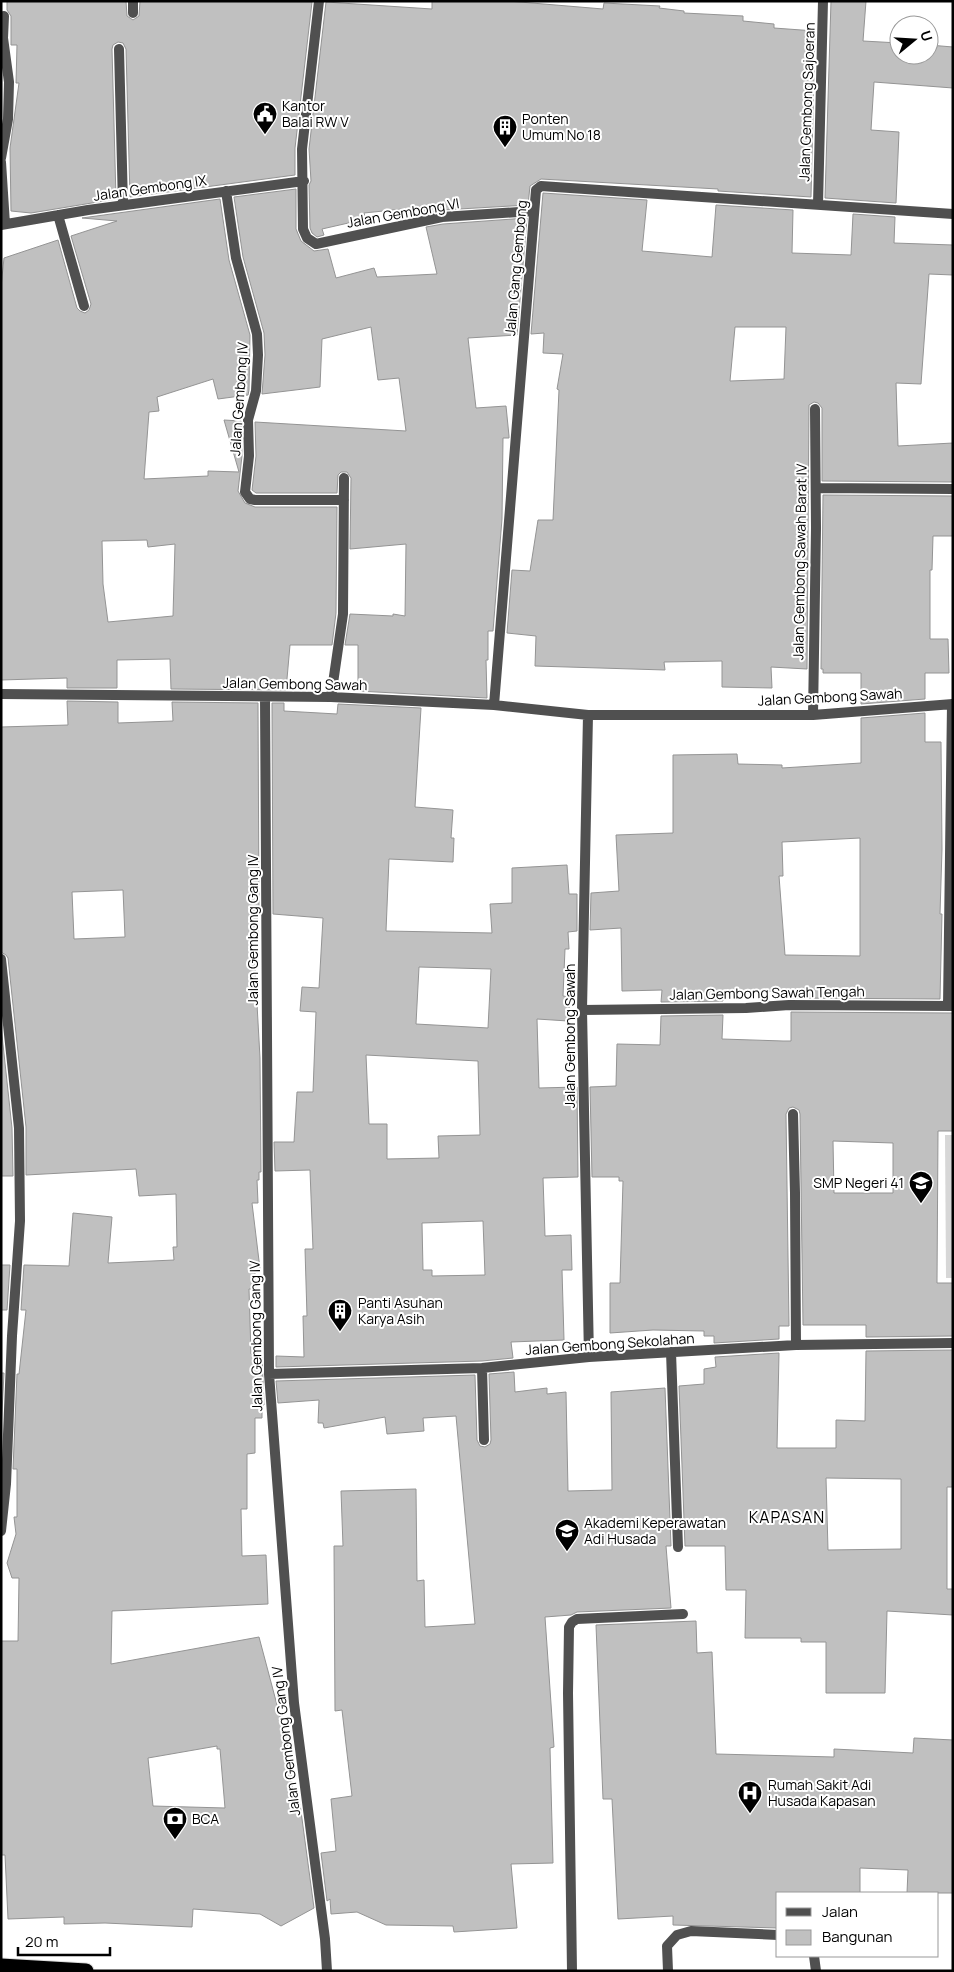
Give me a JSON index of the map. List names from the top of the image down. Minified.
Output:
{"streets":{"street":["Jalan Gembong Sajoeran","Jalan Gembong IX","Jalan Gembong VI","Jalan Gang Gembong","Jalan Gembong IV","Jalan Gembong Sawah Barat IV","Jalan Gembong Sawah","Jalan Gembong Gang IV","Jalan Gembong Sawah Tengah","Jalan Gembong Sekolahan"]},"crossings":[["Jalan Gembong Sajoeran","Jalan Gang Gembong"],["Jalan Gembong IX","Jalan Gembong VI"],["Jalan Gembong IX","Jalan Gembong IV"],["Jalan Gembong VI","Jalan Gang Gembong"],["Jalan Gang Gembong","Jalan Gembong Sawah"],["Jalan Gembong Sawah Barat IV","Jalan Gembong Sawah"],["Jalan Gembong Sawah","Jalan Gembong Gang IV"],["Jalan Gembong Sawah","Jalan Gembong Sawah Tengah"],["Jalan Gembong Sawah","Jalan Gembong Sekolahan"],["Jalan Gembong Gang IV","Jalan Gembong Sekolahan"]],"districts":["KAPASAN"],"places":{"public building":["Kantor Balai RW V"],"building":["Ponten Umum No 18","Panti Asuhan Karya Asih"],"school or university":["SMP Negeri 41","Akademi Keperawatan Adi Husada"],"hospital":["Rumah Sakit Adi Husada Kapasan"],"bank":["BCA"]},"legend":["Jalan","Bangunan"],"scale_bar":"20 m","north":"right"}
